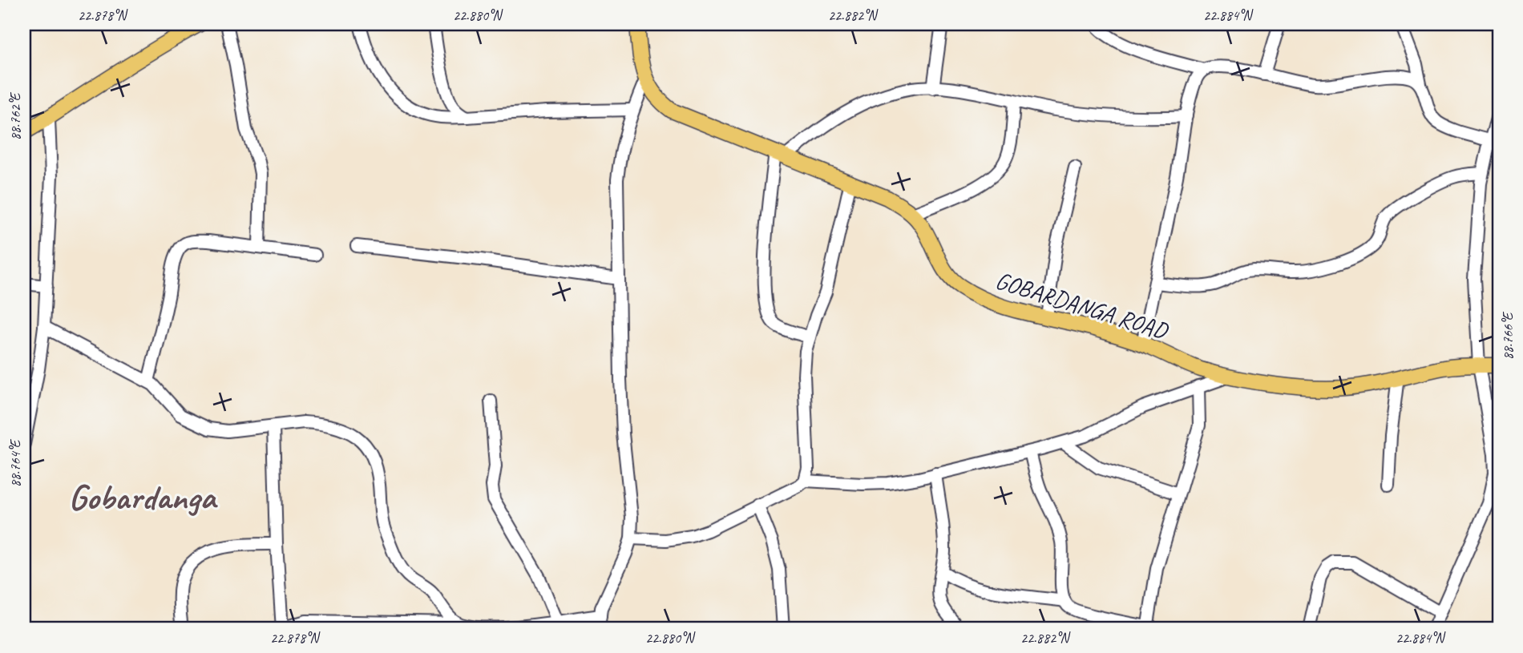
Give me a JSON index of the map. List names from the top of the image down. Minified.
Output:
{"streets":{"main road":["GOBARDANGA ROAD"]},"districts":["Gobardanga"],"coordinates":["22.878°N","22.880°N","22.882°N","22.884°N","88.762°E","88.766°E","88.764°E"]}
